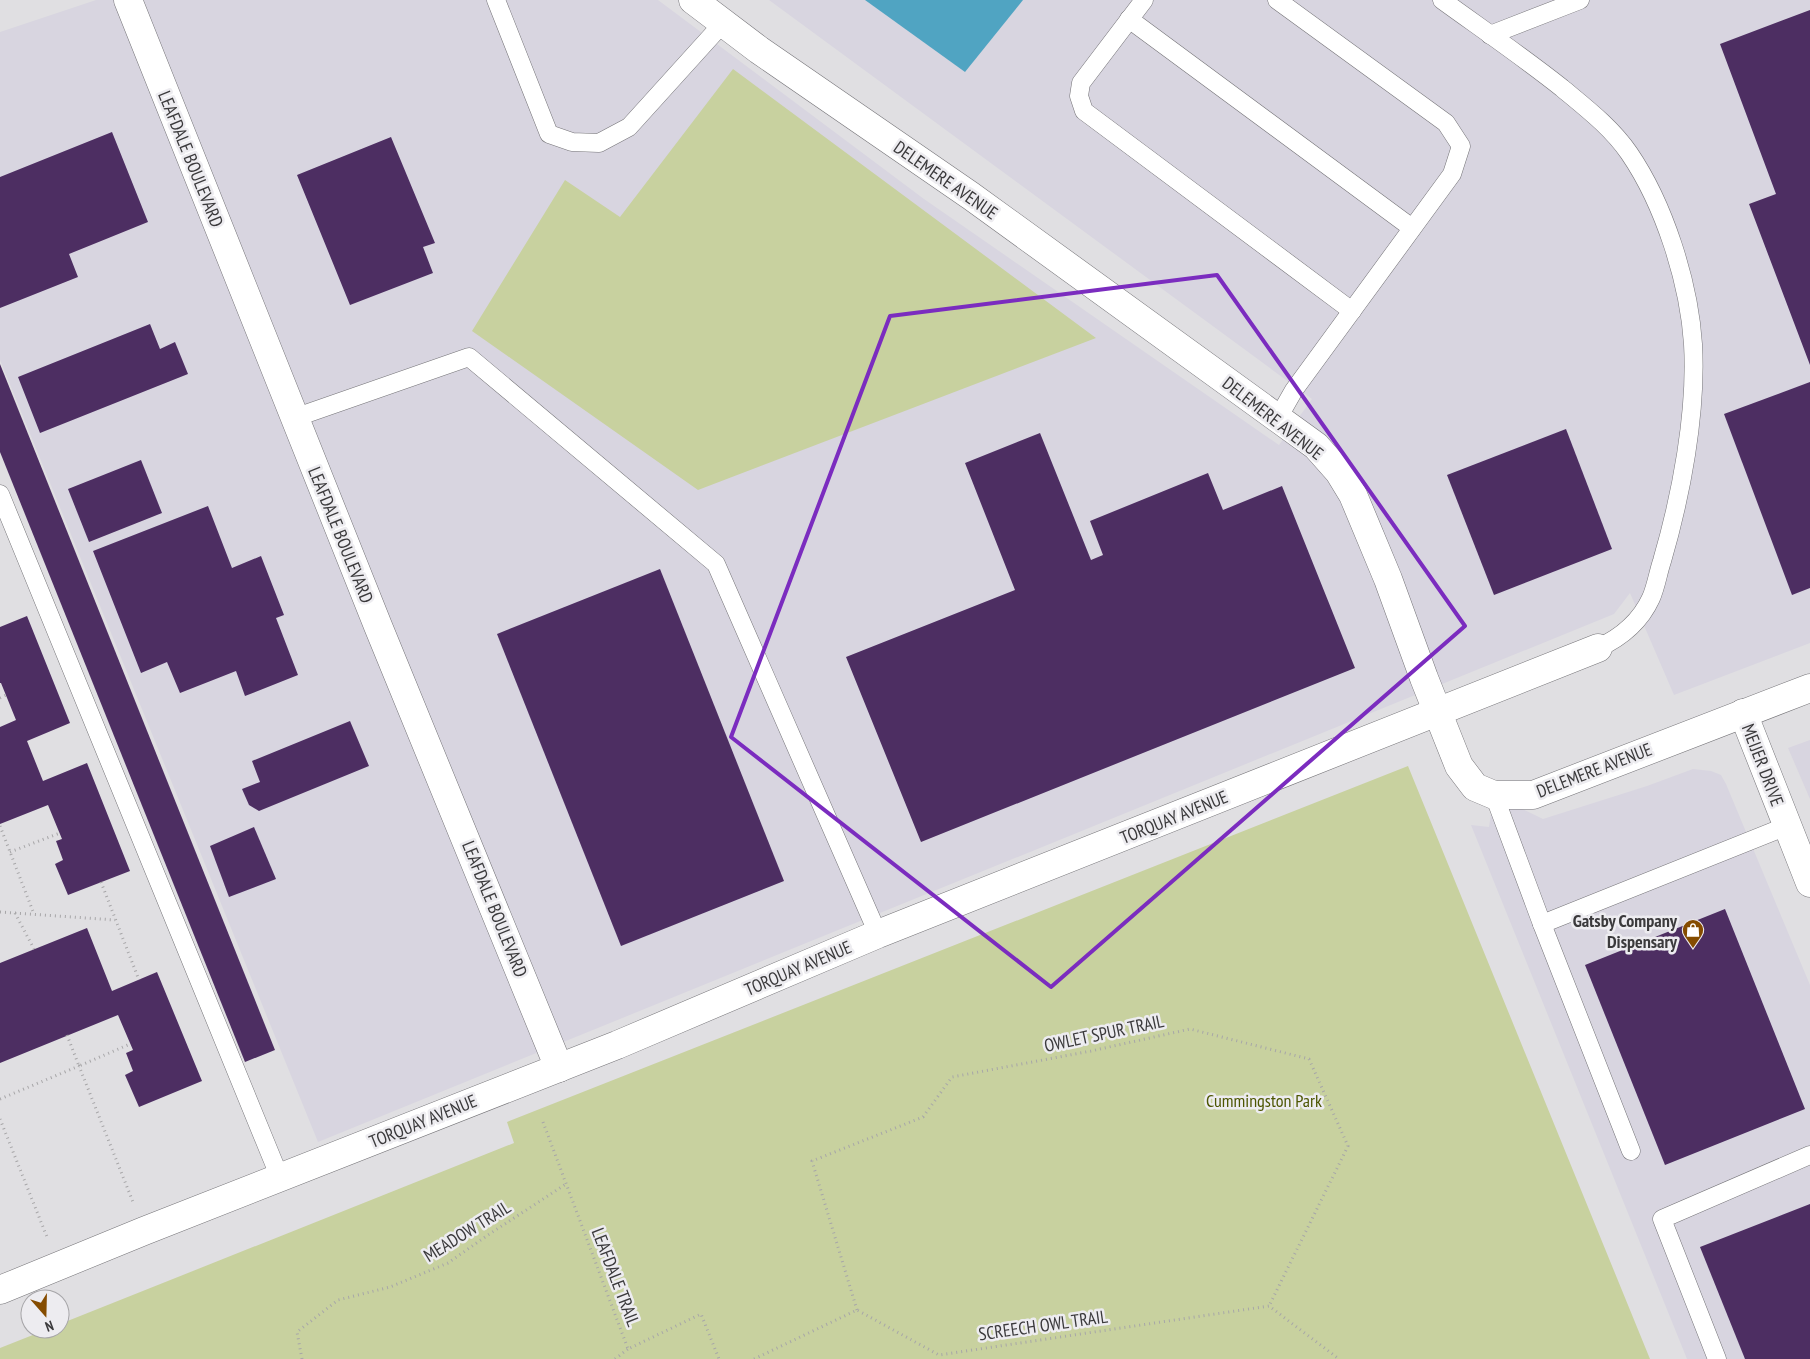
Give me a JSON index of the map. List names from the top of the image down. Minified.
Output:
{"streets":{"street":["LEAFDALE BOULEVARD","DELEMERE AVENUE","MEIJER DRIVE","TORQUAY AVENUE"],"path":["OWLET SPUR TRAIL","MEADOW TRAIL","LEAFDALE TRAIL","SCREECH OWL TRAIL"]},"crossings":[["LEAFDALE BOULEVARD","TORQUAY AVENUE"],["DELEMERE AVENUE","MEIJER DRIVE"],["DELEMERE AVENUE","TORQUAY AVENUE"],["OWLET SPUR TRAIL","SCREECH OWL TRAIL"],["MEADOW TRAIL","LEAFDALE TRAIL"]],"parks":["Cummingston Park"],"places":{"shop":["Gatsby Company Dispensary"]},"north":"bottom"}
